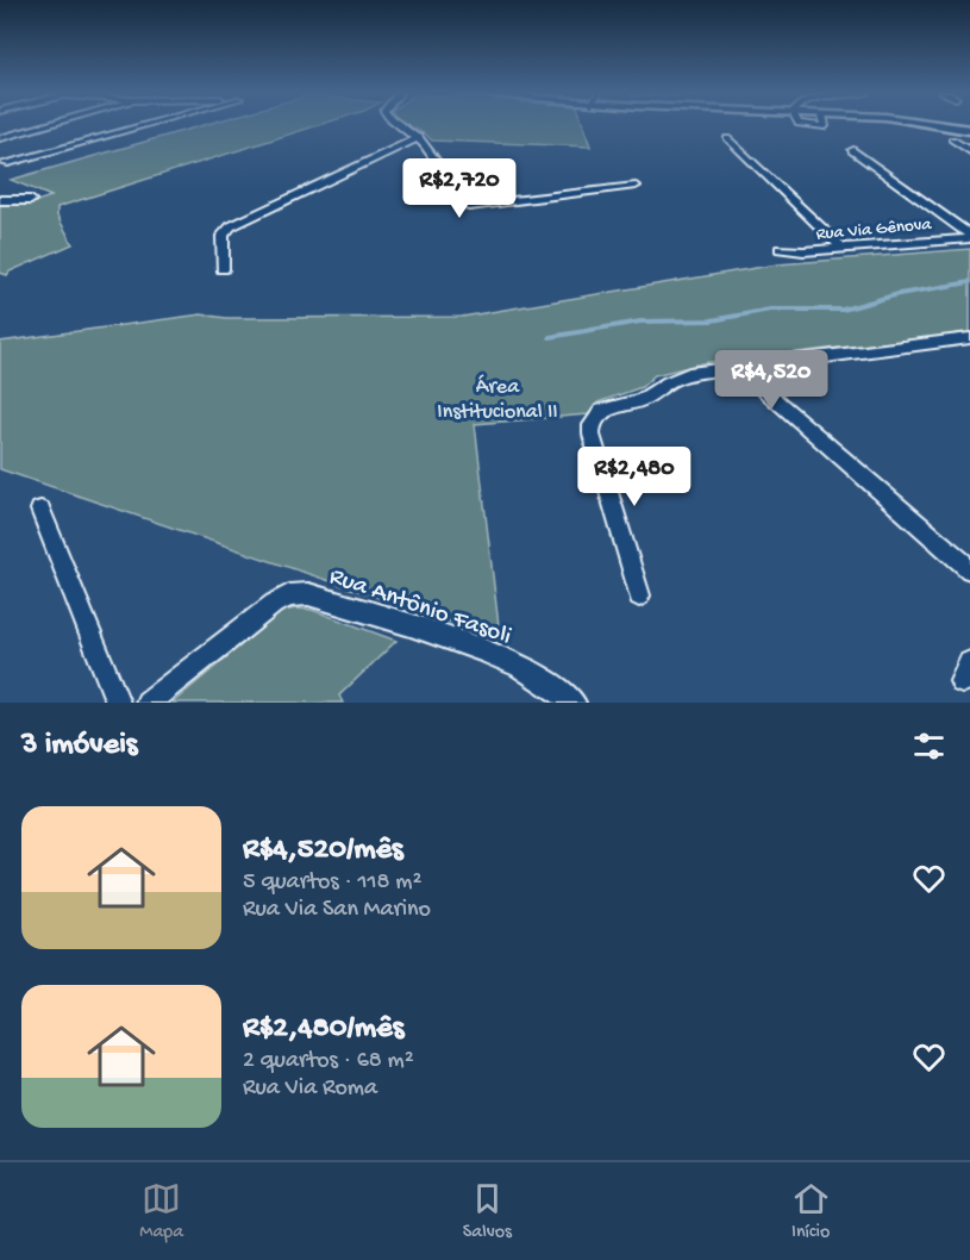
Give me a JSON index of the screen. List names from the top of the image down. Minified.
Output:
{"streets":{"street":["Rua Via Gênova","Rua Antônio Fasoli"]},"parks":["Área Institucional II"],"page":{"price":["R$2,720","R$4,520","R$2,480"],"heading":"3 imóveis","list":[{"name":"R$4,520/mês","note":"5 quartos · 118 m² · Rua Via San Marino"},{"name":"R$2,480/mês","note":"2 quartos · 68 m² · Rua Via Roma"}],"tabs":["Mapa","Salvos","Início"]}}
